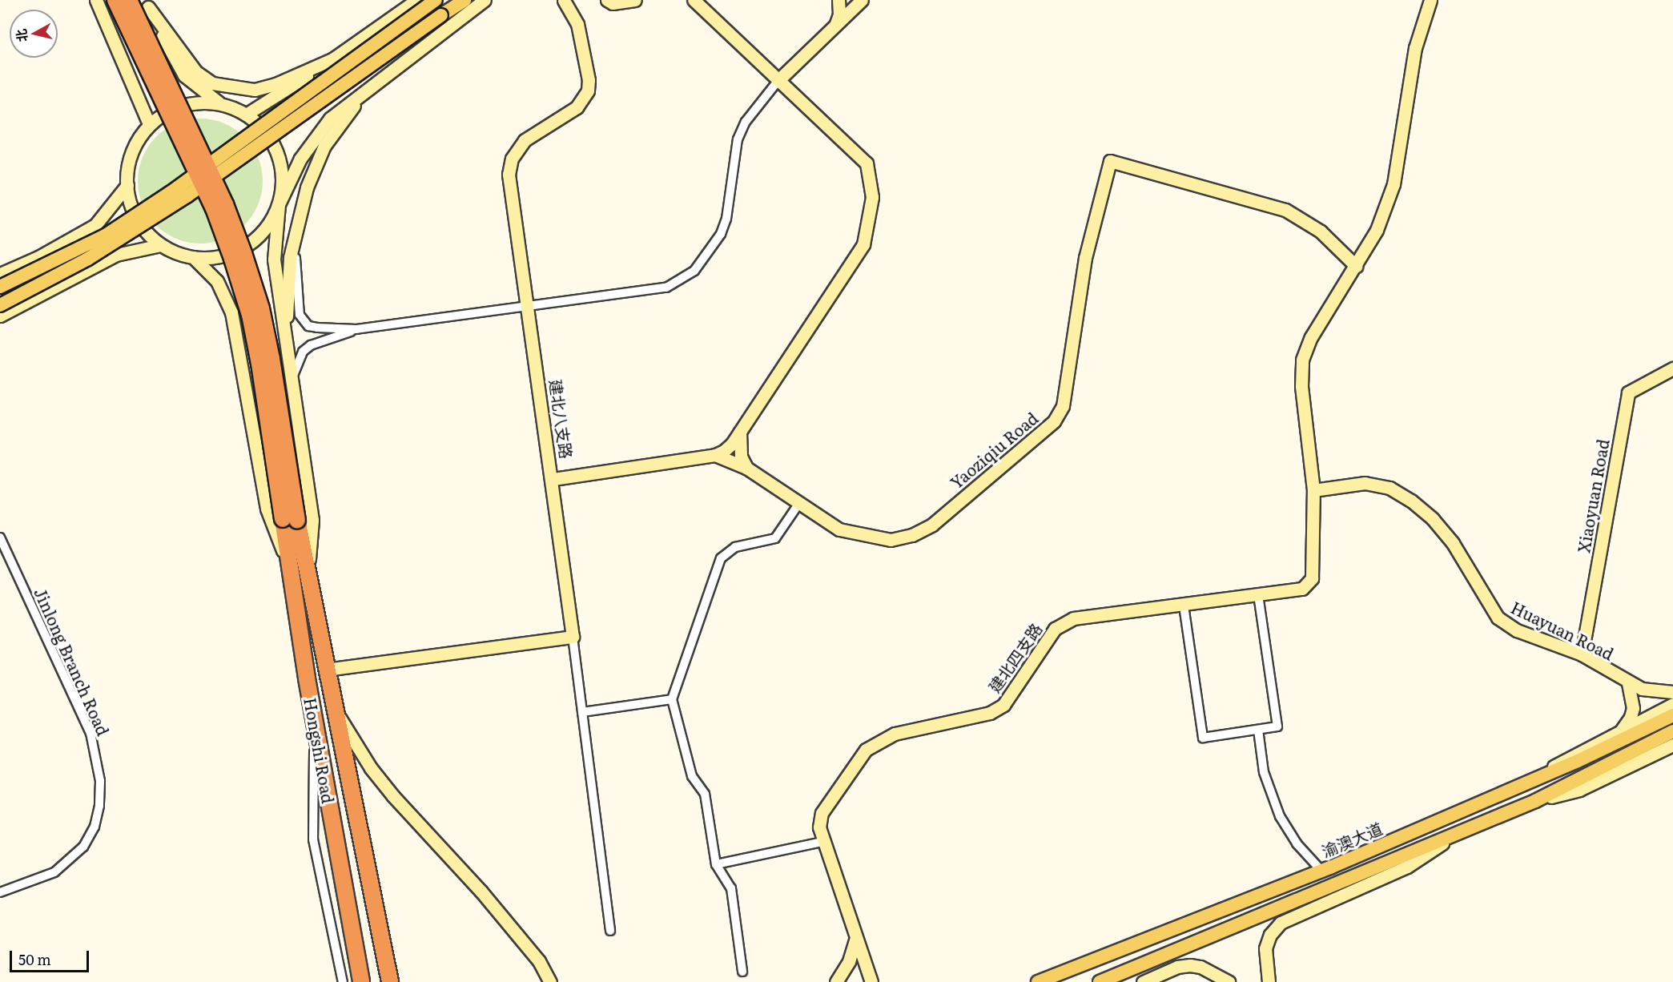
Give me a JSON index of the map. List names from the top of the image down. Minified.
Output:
{"streets":{"highway":["Hongshi Road"],"main road":["渝澳大道"],"street":["建北八支路","Yaoziqiu Road","Xiaoyuan Road","Huayuan Road","建北四支路","Jinlong Branch Road"]},"crossings":[["Yaoziqiu Road","建北四支路"],["Xiaoyuan Road","Huayuan Road"],["Huayuan Road","建北四支路"]],"scale_bar":"50 m","north":"left"}
